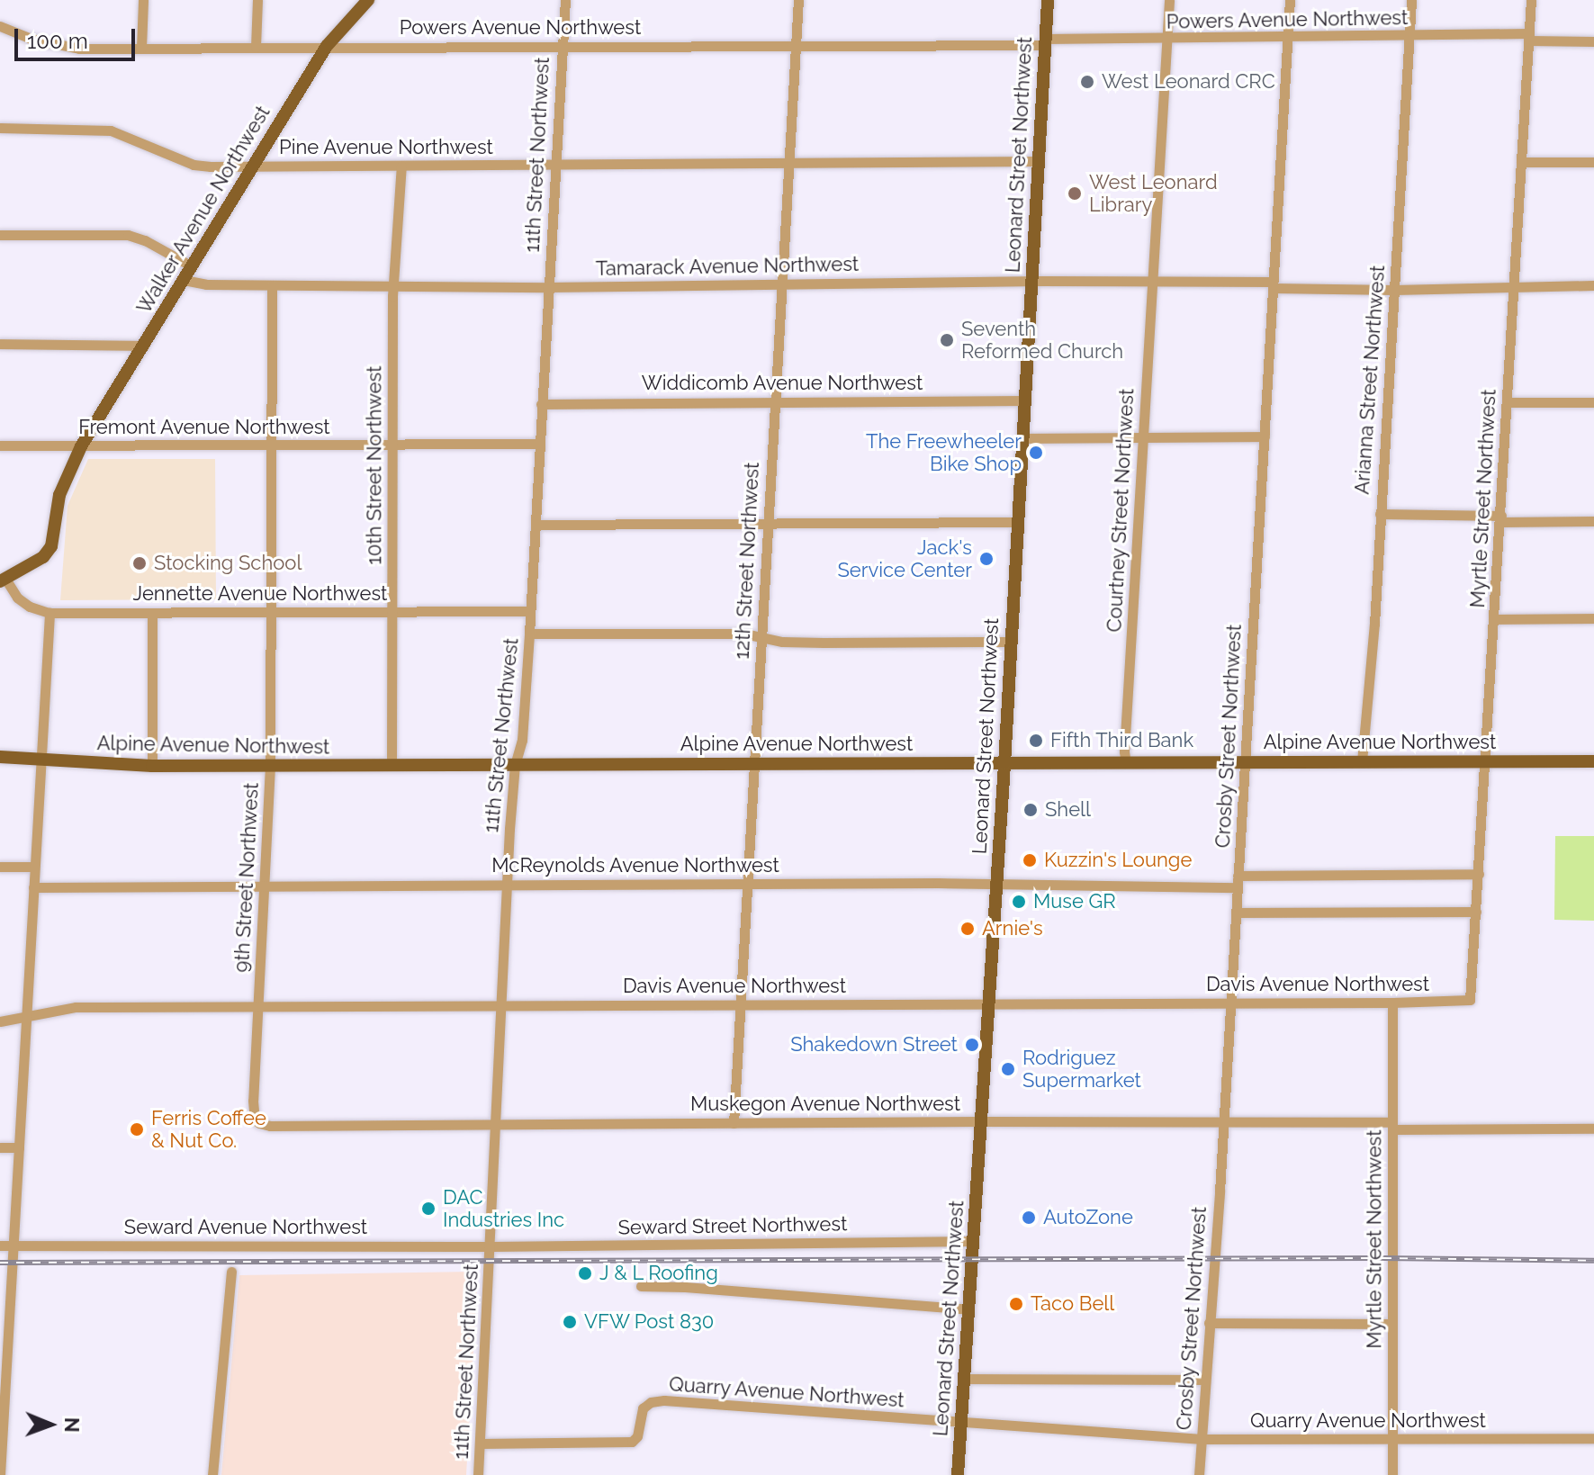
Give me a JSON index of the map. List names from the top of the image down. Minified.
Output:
{"streets":{"main road":["Leonard Street Northwest","Walker Avenue Northwest","Alpine Avenue Northwest"],"street":["Powers Avenue Northwest","Pine Avenue Northwest","11th Street Northwest","Tamarack Avenue Northwest","Arianna Street Northwest","Widdicomb Avenue Northwest","Fremont Avenue Northwest","10th Street Northwest","Myrtle Street Northwest","Courtney Street Northwest","12th Street Northwest","Jennette Avenue Northwest","Crosby Street Northwest","McReynolds Avenue Northwest","9th Street Northwest","Davis Avenue Northwest","Muskegon Avenue Northwest","Seward Street Northwest","Seward Avenue Northwest","Quarry Avenue Northwest"]},"crossings":[["Powers Avenue Northwest","11th Street Northwest"],["Powers Avenue Northwest","Leonard Street Northwest"],["Powers Avenue Northwest","Walker Avenue Northwest"],["Powers Avenue Northwest","Arianna Street Northwest"],["Powers Avenue Northwest","Myrtle Street Northwest"],["Powers Avenue Northwest","Courtney Street Northwest"],["Powers Avenue Northwest","12th Street Northwest"],["Powers Avenue Northwest","Crosby Street Northwest"],["Pine Avenue Northwest","11th Street Northwest"],["Pine Avenue Northwest","Leonard Street Northwest"],["Pine Avenue Northwest","Walker Avenue Northwest"],["Pine Avenue Northwest","10th Street Northwest"],["Pine Avenue Northwest","12th Street Northwest"],["11th Street Northwest","Tamarack Avenue Northwest"],["11th Street Northwest","Widdicomb Avenue Northwest"],["11th Street Northwest","Fremont Avenue Northwest"],["11th Street Northwest","Jennette Avenue Northwest"],["11th Street Northwest","Alpine Avenue Northwest"],["11th Street Northwest","McReynolds Avenue Northwest"],["11th Street Northwest","Davis Avenue Northwest"],["11th Street Northwest","Muskegon Avenue Northwest"],["11th Street Northwest","Seward Street Northwest"],["11th Street Northwest","Seward Avenue Northwest"],["11th Street Northwest","Quarry Avenue Northwest"],["Leonard Street Northwest","Tamarack Avenue Northwest"],["Leonard Street Northwest","Widdicomb Avenue Northwest"],["Leonard Street Northwest","Alpine Avenue Northwest"],["Leonard Street Northwest","McReynolds Avenue Northwest"],["Leonard Street Northwest","Davis Avenue Northwest"],["Leonard Street Northwest","Muskegon Avenue Northwest"],["Leonard Street Northwest","Seward Street Northwest"],["Leonard Street Northwest","Quarry Avenue Northwest"],["Walker Avenue Northwest","Tamarack Avenue Northwest"],["Walker Avenue Northwest","Fremont Avenue Northwest"],["Walker Avenue Northwest","Jennette Avenue Northwest"],["Tamarack Avenue Northwest","Arianna Street Northwest"],["Tamarack Avenue Northwest","10th Street Northwest"],["Tamarack Avenue Northwest","Myrtle Street Northwest"],["Tamarack Avenue Northwest","Courtney Street Northwest"],["Tamarack Avenue Northwest","12th Street Northwest"],["Tamarack Avenue Northwest","Crosby Street Northwest"],["Tamarack Avenue Northwest","9th Street Northwest"],["Arianna Street Northwest","Alpine Avenue Northwest"],["Widdicomb Avenue Northwest","12th Street Northwest"],["Fremont Avenue Northwest","10th Street Northwest"],["Fremont Avenue Northwest","9th Street Northwest"],["10th Street Northwest","Jennette Avenue Northwest"],["10th Street Northwest","Alpine Avenue Northwest"],["Myrtle Street Northwest","Alpine Avenue Northwest"],["Myrtle Street Northwest","McReynolds Avenue Northwest"],["Myrtle Street Northwest","Davis Avenue Northwest"],["Myrtle Street Northwest","Muskegon Avenue Northwest"],["Myrtle Street Northwest","Quarry Avenue Northwest"],["Courtney Street Northwest","Alpine Avenue Northwest"],["12th Street Northwest","Alpine Avenue Northwest"],["12th Street Northwest","McReynolds Avenue Northwest"],["12th Street Northwest","Davis Avenue Northwest"],["12th Street Northwest","Muskegon Avenue Northwest"],["Jennette Avenue Northwest","9th Street Northwest"],["Crosby Street Northwest","Alpine Avenue Northwest"],["Crosby Street Northwest","McReynolds Avenue Northwest"],["Crosby Street Northwest","Davis Avenue Northwest"],["Crosby Street Northwest","Muskegon Avenue Northwest"],["Crosby Street Northwest","Quarry Avenue Northwest"],["Alpine Avenue Northwest","9th Street Northwest"],["McReynolds Avenue Northwest","9th Street Northwest"],["9th Street Northwest","Davis Avenue Northwest"],["9th Street Northwest","Muskegon Avenue Northwest"],["Seward Street Northwest","Seward Avenue Northwest"]],"places":["West Leonard CRC","West Leonard Library","Seventh Reformed Church","The Freewheeler Bike Shop","Jack's Service Center","Stocking School","Fifth Third Bank","Shell","Kuzzin's Lounge","Muse GR","Arnie's","Shakedown Street","Rodriguez Supermarket","Ferris Coffee & Nut Co.","DAC Industries Inc","AutoZone","J & L Roofing","Taco Bell","VFW Post 830"],"scale_bar":"100 m","north":"right"}
